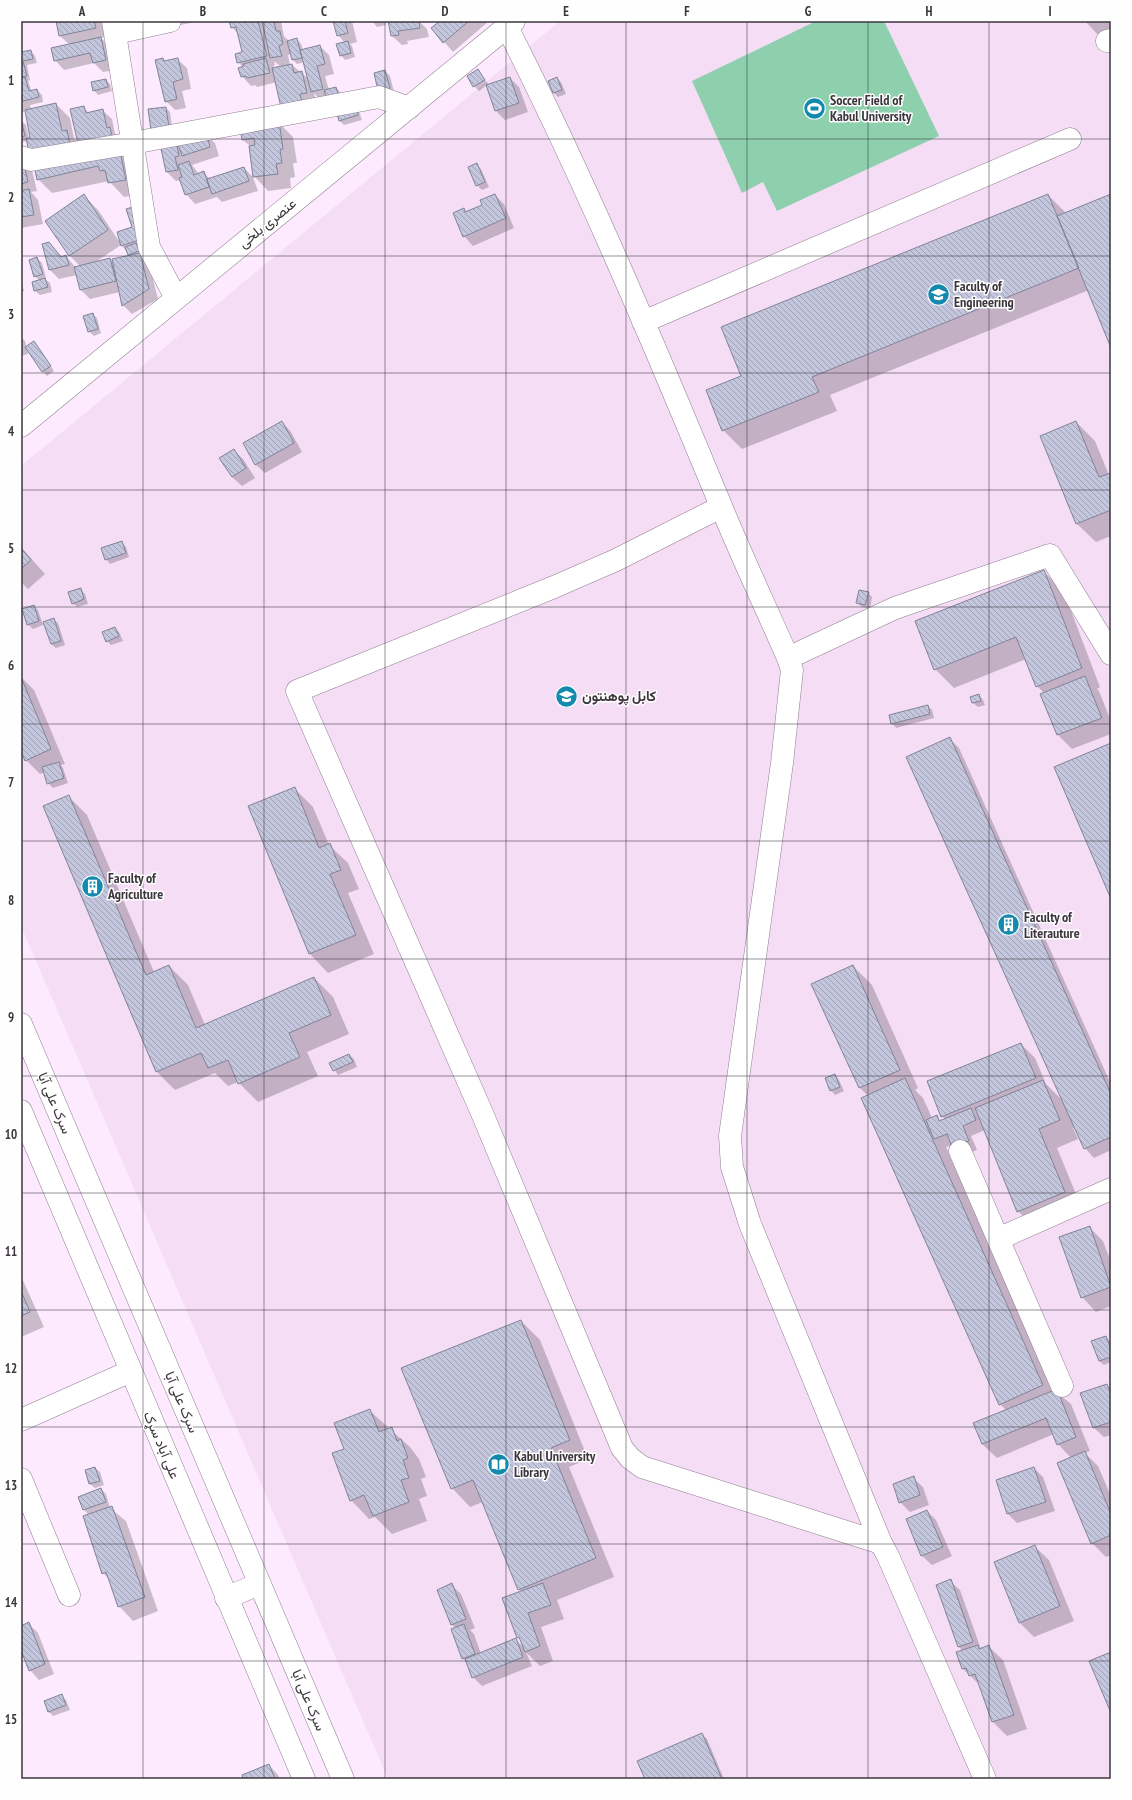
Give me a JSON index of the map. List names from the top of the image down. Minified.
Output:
{"streets":{"street":["عنصری بلخی","سرک علی آبا","علی آباد سړک"]},"places":{"sports":["Soccer Field of Kabul University"],"school or university":["Faculty of Engineering","کابل پوهنتون"],"building":["Faculty of Agriculture","Faculty of Literauture"],"library":["Kabul University Library"]},"grid":{"columns":["A","B","C","D","E","F","G","H","I"],"rows":["1","2","3","4","5","6","7","8","9","10","11","12","13","14","15"]}}
